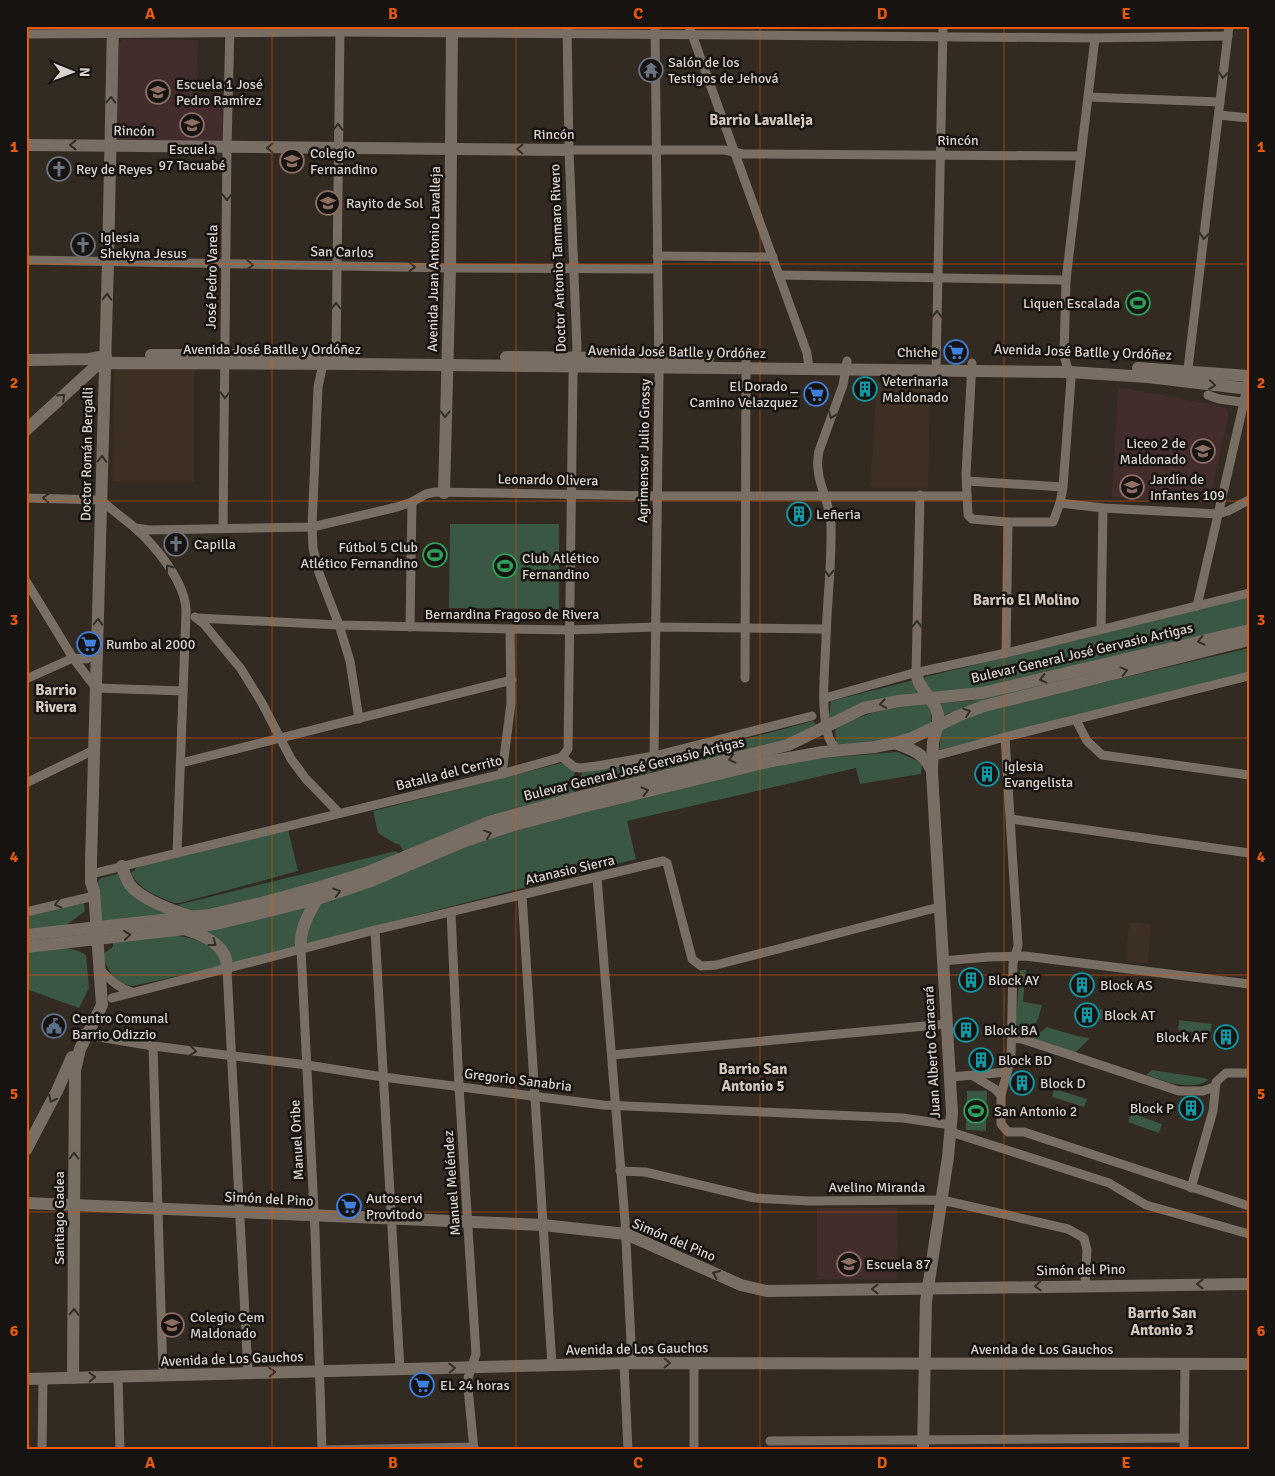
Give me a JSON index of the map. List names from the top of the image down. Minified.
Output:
{"streets":{"street":["Rincón","San Carlos","Doctor Antonio Tammaro Rivero","Avenida Juan Antonio Lavalleja","José Pedro Varela","Avenida José Batlle y Ordóñez","Agrimensor Julio Grossy","Doctor Román Bergalli","Leonardo Olivera","Bernardina Fragoso de Rivera","Bulevar General José Gervasio Artigas","Batalla del Cerrito","Atanasio Sierra","Juan Alberto Caracará","Gregorio Sanabria","Manuel Oribe","Manuel Meléndez","Avelino Miranda","Simón del Pino","Santiago Gadea","Avenida de Los Gauchos"]},"crossings":[["Rincón","Doctor Antonio Tammaro Rivero"],["Rincón","Avenida Juan Antonio Lavalleja"],["Rincón","José Pedro Varela"],["Rincón","Agrimensor Julio Grossy"],["Rincón","Doctor Román Bergalli"],["San Carlos","Doctor Antonio Tammaro Rivero"],["San Carlos","Avenida Juan Antonio Lavalleja"],["San Carlos","José Pedro Varela"],["San Carlos","Agrimensor Julio Grossy"],["San Carlos","Doctor Román Bergalli"],["Doctor Antonio Tammaro Rivero","Avenida José Batlle y Ordóñez"],["Doctor Antonio Tammaro Rivero","Leonardo Olivera"],["Doctor Antonio Tammaro Rivero","Bernardina Fragoso de Rivera"],["Doctor Antonio Tammaro Rivero","Batalla del Cerrito"],["Avenida Juan Antonio Lavalleja","Avenida José Batlle y Ordóñez"],["Avenida Juan Antonio Lavalleja","Leonardo Olivera"],["José Pedro Varela","Avenida José Batlle y Ordóñez"],["José Pedro Varela","Leonardo Olivera"],["Avenida José Batlle y Ordóñez","Agrimensor Julio Grossy"],["Avenida José Batlle y Ordóñez","Doctor Román Bergalli"],["Agrimensor Julio Grossy","Leonardo Olivera"],["Agrimensor Julio Grossy","Bernardina Fragoso de Rivera"],["Doctor Román Bergalli","Batalla del Cerrito"],["Doctor Román Bergalli","Gregorio Sanabria"],["Doctor Román Bergalli","Santiago Gadea"],["Atanasio Sierra","Juan Alberto Caracará"],["Atanasio Sierra","Manuel Oribe"],["Atanasio Sierra","Manuel Meléndez"],["Juan Alberto Caracará","Gregorio Sanabria"],["Juan Alberto Caracará","Avelino Miranda"],["Juan Alberto Caracará","Simón del Pino"],["Juan Alberto Caracará","Avenida de Los Gauchos"],["Gregorio Sanabria","Manuel Oribe"],["Gregorio Sanabria","Manuel Meléndez"],["Gregorio Sanabria","Santiago Gadea"],["Manuel Oribe","Simón del Pino"],["Manuel Oribe","Avenida de Los Gauchos"],["Manuel Meléndez","Simón del Pino"],["Manuel Meléndez","Avenida de Los Gauchos"],["Avelino Miranda","Simón del Pino"],["Simón del Pino","Santiago Gadea"],["Santiago Gadea","Avenida de Los Gauchos"]],"one_way":["San Carlos","José Pedro Varela","Doctor Román Bergalli","Simón del Pino"],"districts":["Barrio Lavalleja","Barrio El Molino","Barrio Rivera","Barrio San Antonio 5","Barrio San Antonio 3"],"places":{"temple":["Salón de los Testigos de Jehová"],"school or university":["Escuela 1 José Pedro Ramírez","Escuela 97 Tacuabé","Colegio Fernandino","Rayito de Sol","Liceo 2 de Maldonado","Jardín de Infantes 109","Escuela 87","Colegio Cem Maldonado"],"church":["Rey de Reyes","Iglesia Shekyna Jesus","Capilla"],"sports":["Liquen Escalada","Fútbol 5 Club Atlético Fernandino","Club Atlético Fernandino","San Antonio 2"],"supermarket":["Chiche","El Dorado _ Camino Velazquez","Rumbo al 2000","Autoservi Provitodo","EL 24 horas"],"building":["Veterinaria Maldonado","Leñeria","Iglesia Evangelista","Block AY","Block AS","Block AT","Block BA","Block AF","Block BD","Block D","Block P"],"public building":["Centro Comunal Barrio Odizzio"]},"north":"right","grid":{"columns":["A","B","C","D","E"],"rows":["1","2","3","4","5","6"]}}
